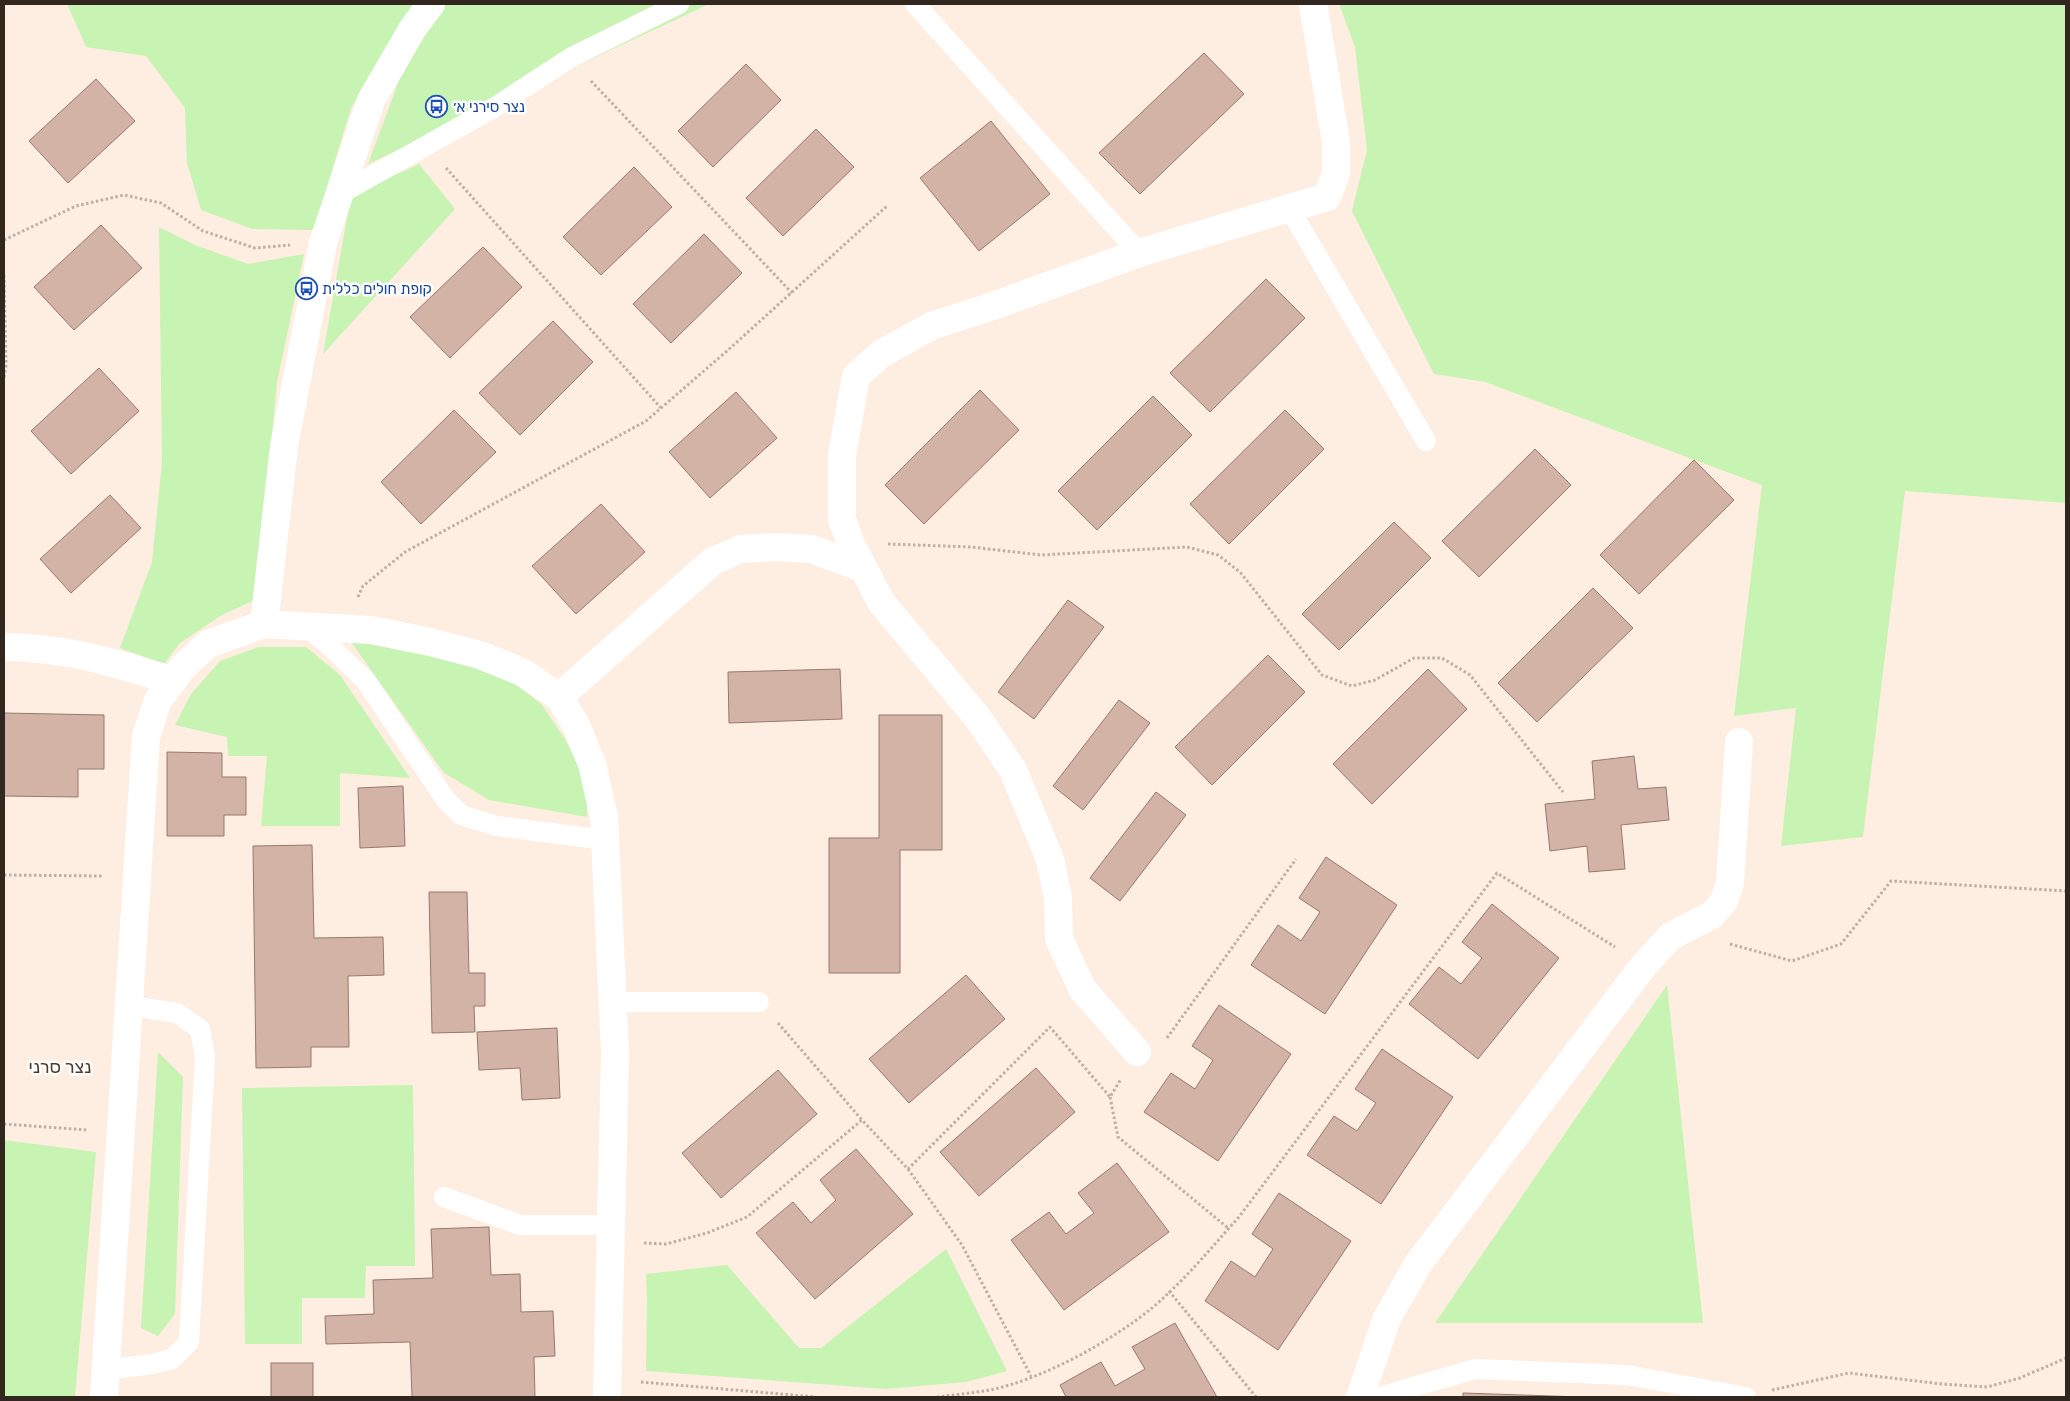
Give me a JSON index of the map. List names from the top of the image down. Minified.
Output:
{"districts":["נצר סרני"],"places":{"bus stop":["נצר סירני א׳","קופת חולים כללית"]}}
